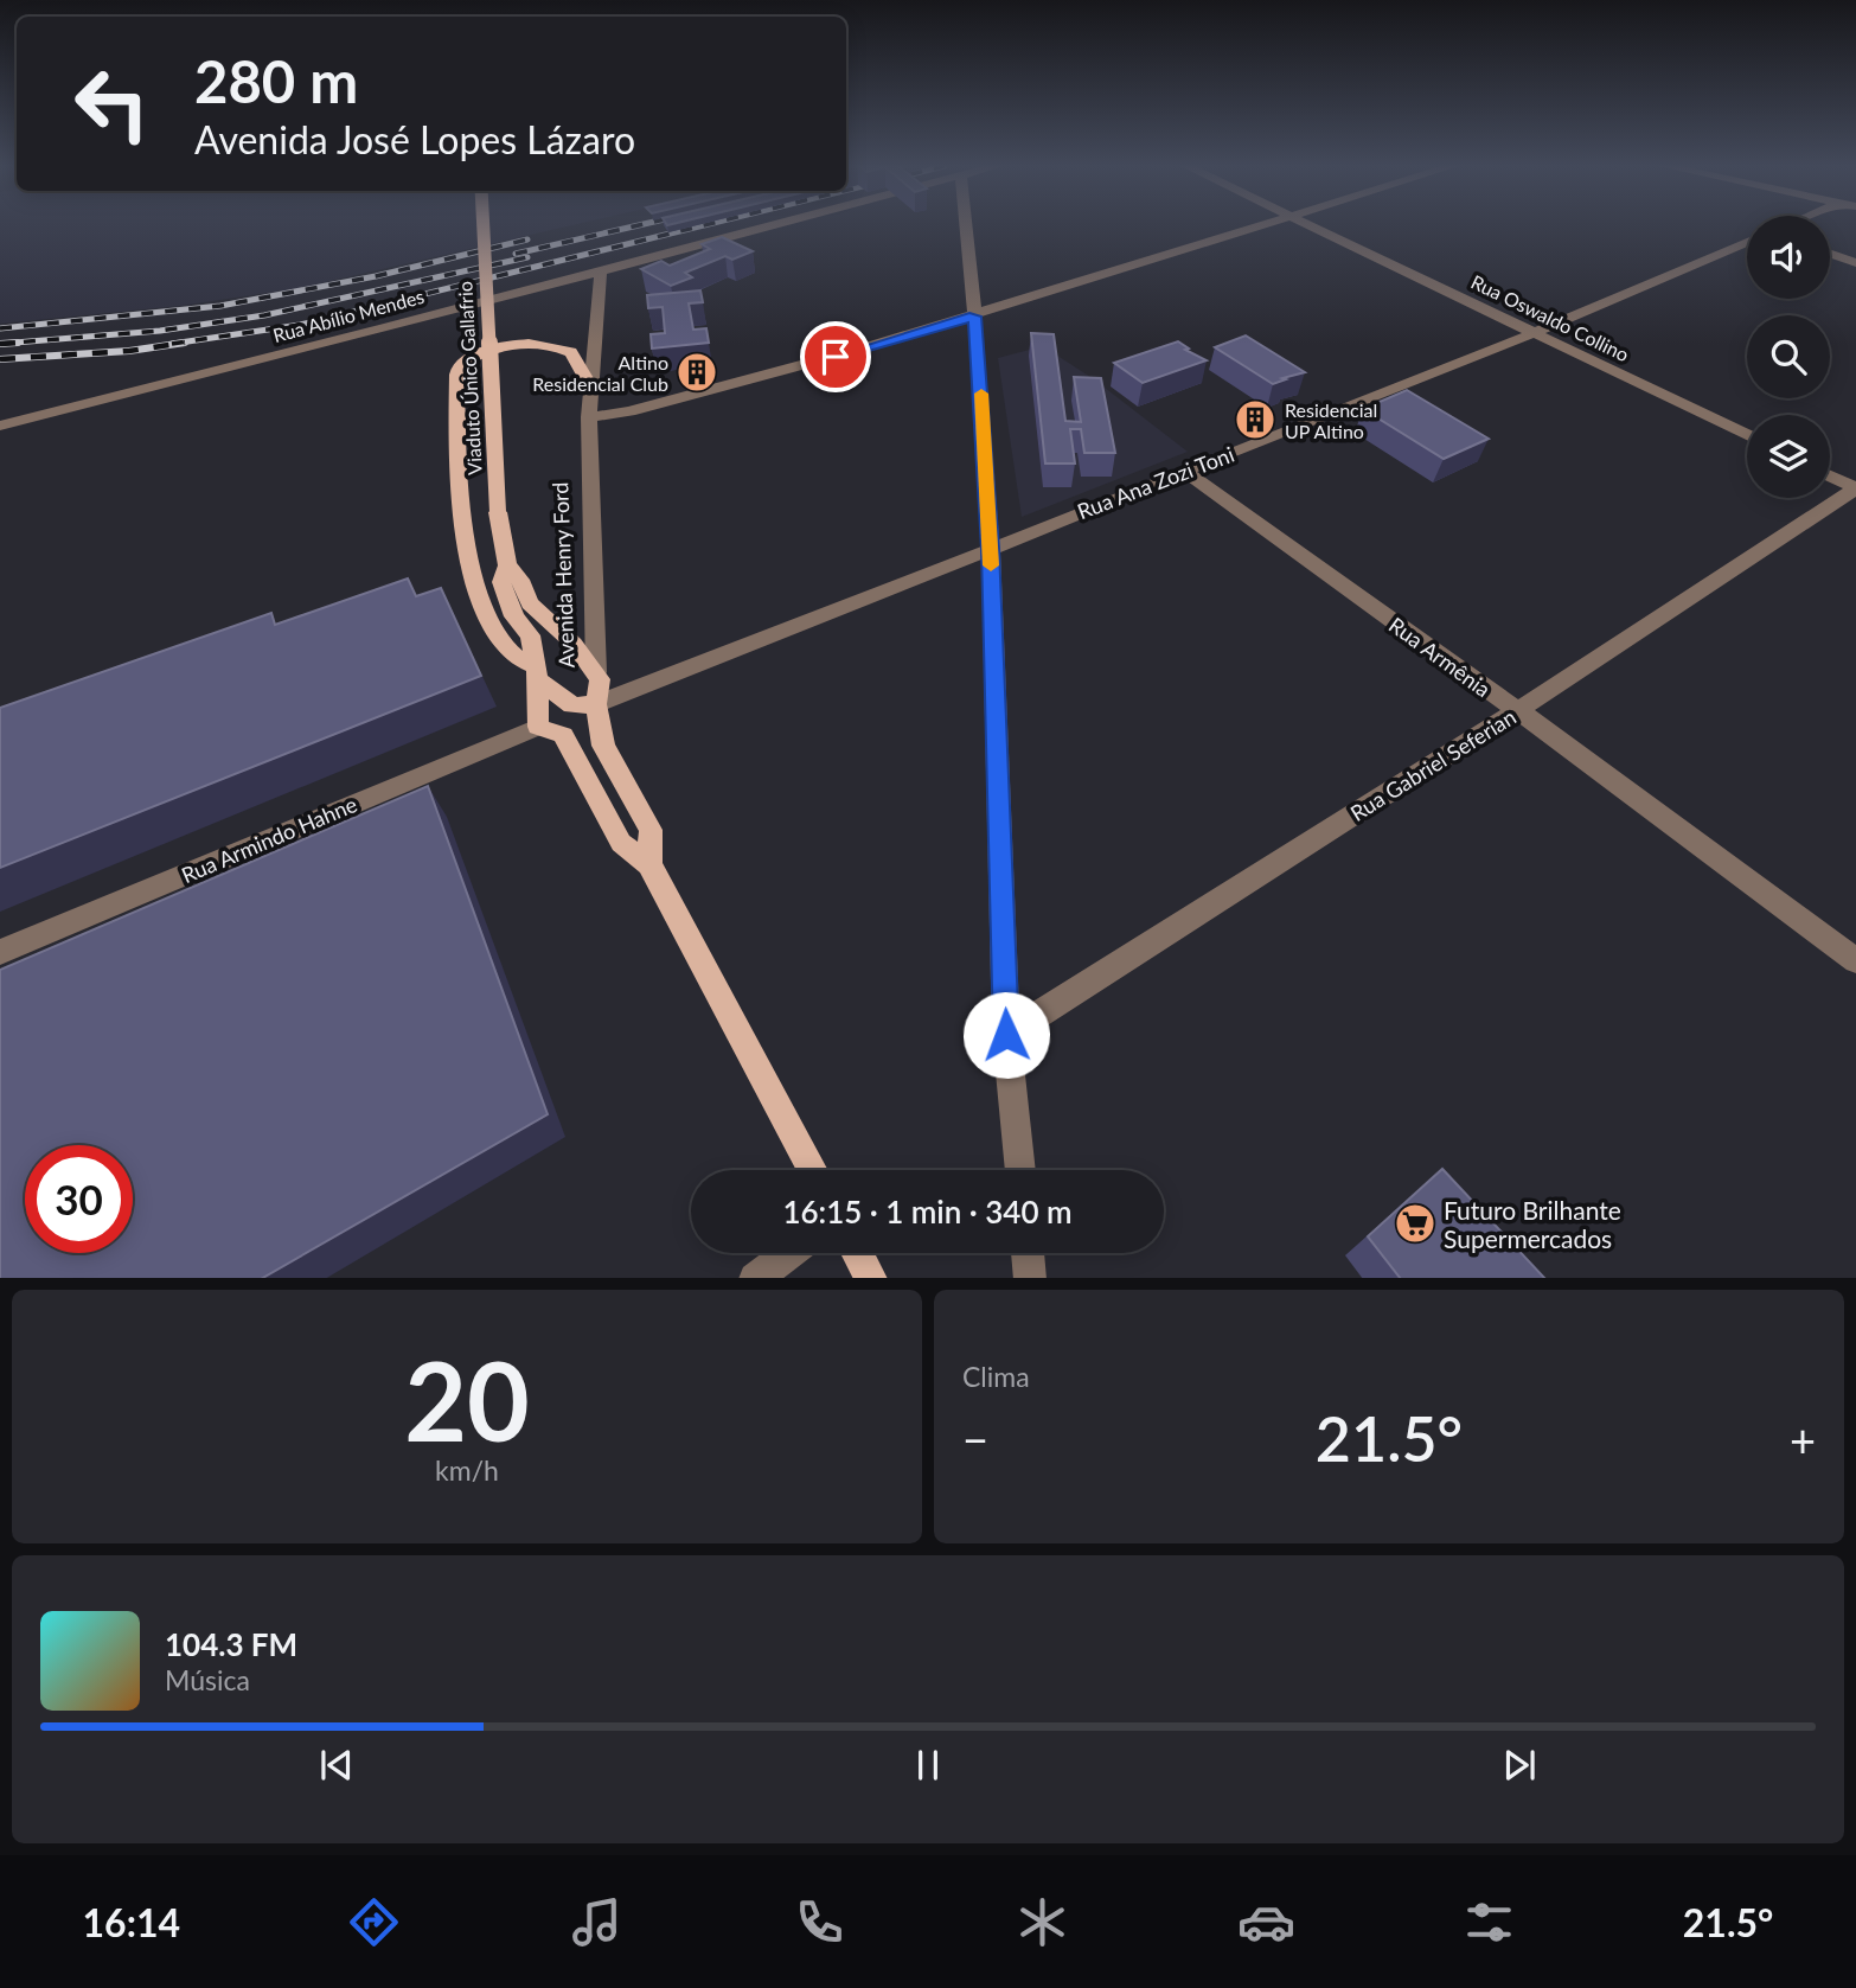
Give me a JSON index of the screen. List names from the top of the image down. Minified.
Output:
{"streets":{"main road":["Viaduto Único Gallafrio","Avenida Henry Ford"],"street":["Rua Abílio Mendes","Rua Oswaldo Collino","Rua Ana Zozi Toni","Rua Armênia","Rua Gabriel Seferian","Rua Armindo Hahne"]},"crossings":[["Rua Abílio Mendes","Avenida Henry Ford"],["Rua Oswaldo Collino","Rua Ana Zozi Toni"],["Viaduto Único Gallafrio","Avenida Henry Ford"],["Viaduto Único Gallafrio","Rua Armindo Hahne"],["Rua Ana Zozi Toni","Avenida Henry Ford"],["Rua Ana Zozi Toni","Rua Armênia"],["Avenida Henry Ford","Rua Armindo Hahne"],["Rua Armênia","Rua Gabriel Seferian"]],"places":{"building":["Altino Residencial Club","Residencial UP Altino"],"supermarket":["Futuro Brilhante Supermercados"]},"page":{"turn":["280 m","Avenida José Lopes Lázaro"],"limit":"30","trip":"16:15 · 1 min · 340 m","tile":[["20","km/h"],"Clima"],"heat":["−","21.5°","+"],"song":["104.3 FM","Música"],"tabs":["16:14","21.5°"]}}
